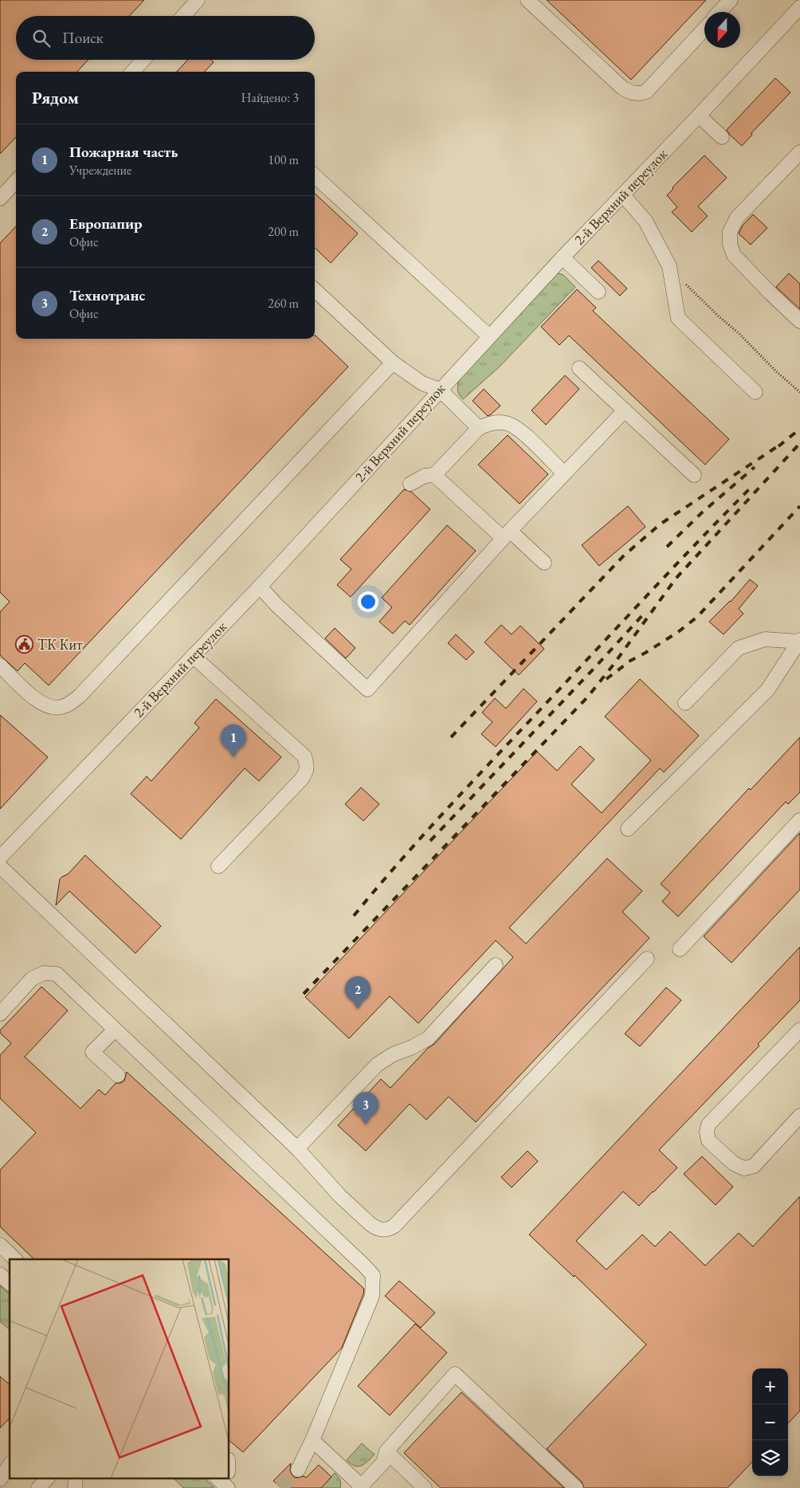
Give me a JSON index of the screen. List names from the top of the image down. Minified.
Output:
{"streets":{"street":["2-й Верхний переулок"]},"places":{"public building":["ТК Кит"]},"north":"bottom","page":{"search":"Поиск","heading":["Рядом","Найдено: 3"],"list":[{"mark":"1","name":"Пожарная часть","note":"Учреждение","value":"100 m"},{"mark":"2","name":"Европапир","note":"Офис","value":"200 m"},{"mark":"3","name":"Технотранс","note":"Офис","value":"260 m"}],"pins":["1","2","3"],"map_buttons":["+","−"]}}
